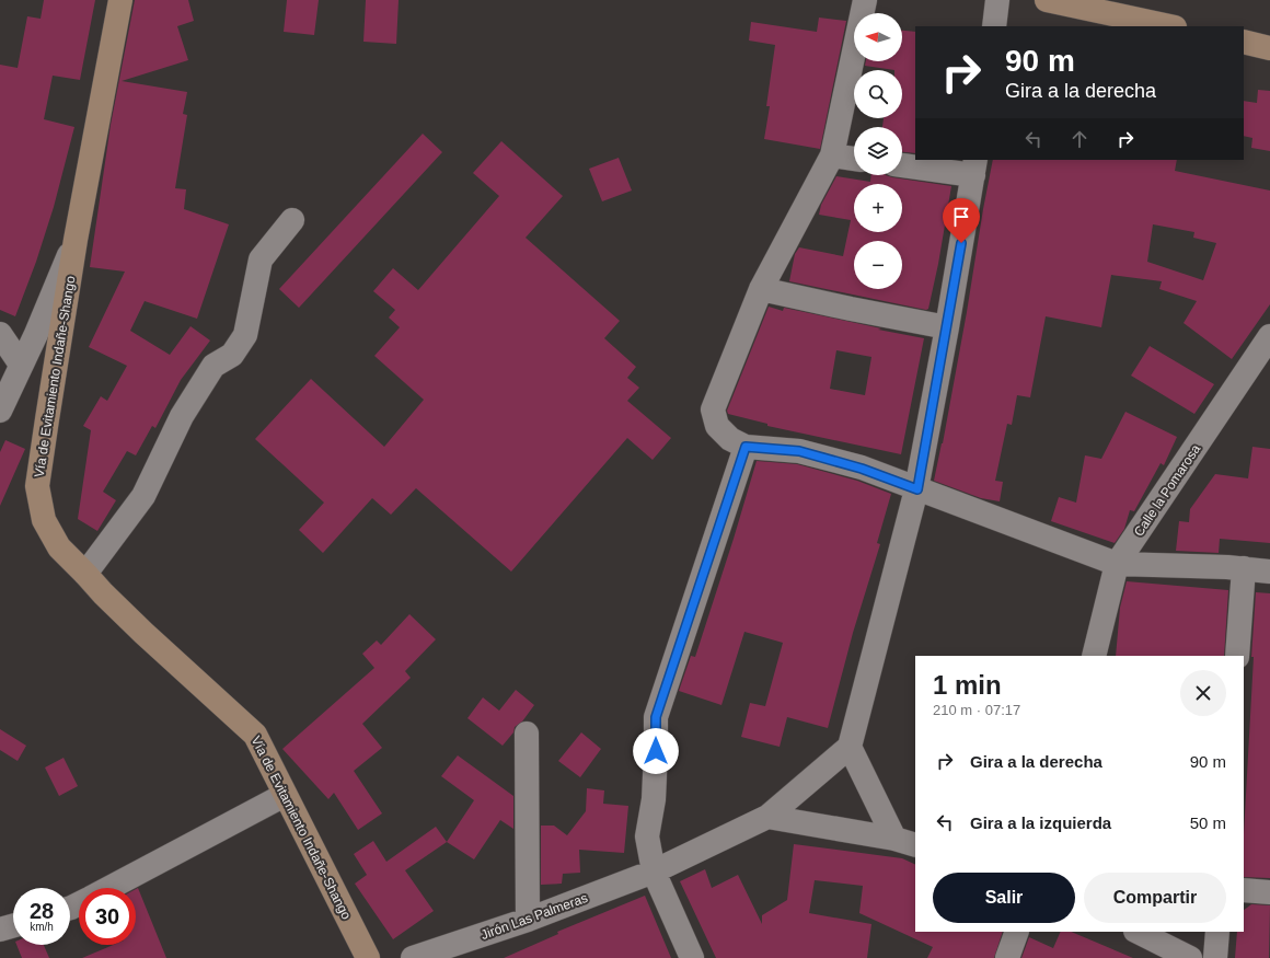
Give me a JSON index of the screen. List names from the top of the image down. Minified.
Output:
{"streets":{"main road":["Vía de Evitamiento Indañe-Shango"],"street":["Calle la Pomarosa","Jirón Las Palmeras"]},"north":"left","page":{"map_buttons":["+","−"],"turn":["90 m","Gira a la derecha"],"heading":["1 min","210 m · 07:17"],"list":[{"name":"Gira a la derecha","value":"90 m"},{"name":"Gira a la izquierda","value":"50 m"}],"buttons":["Salir","Compartir"],"speed":"28 km/h","limit":"30"}}
